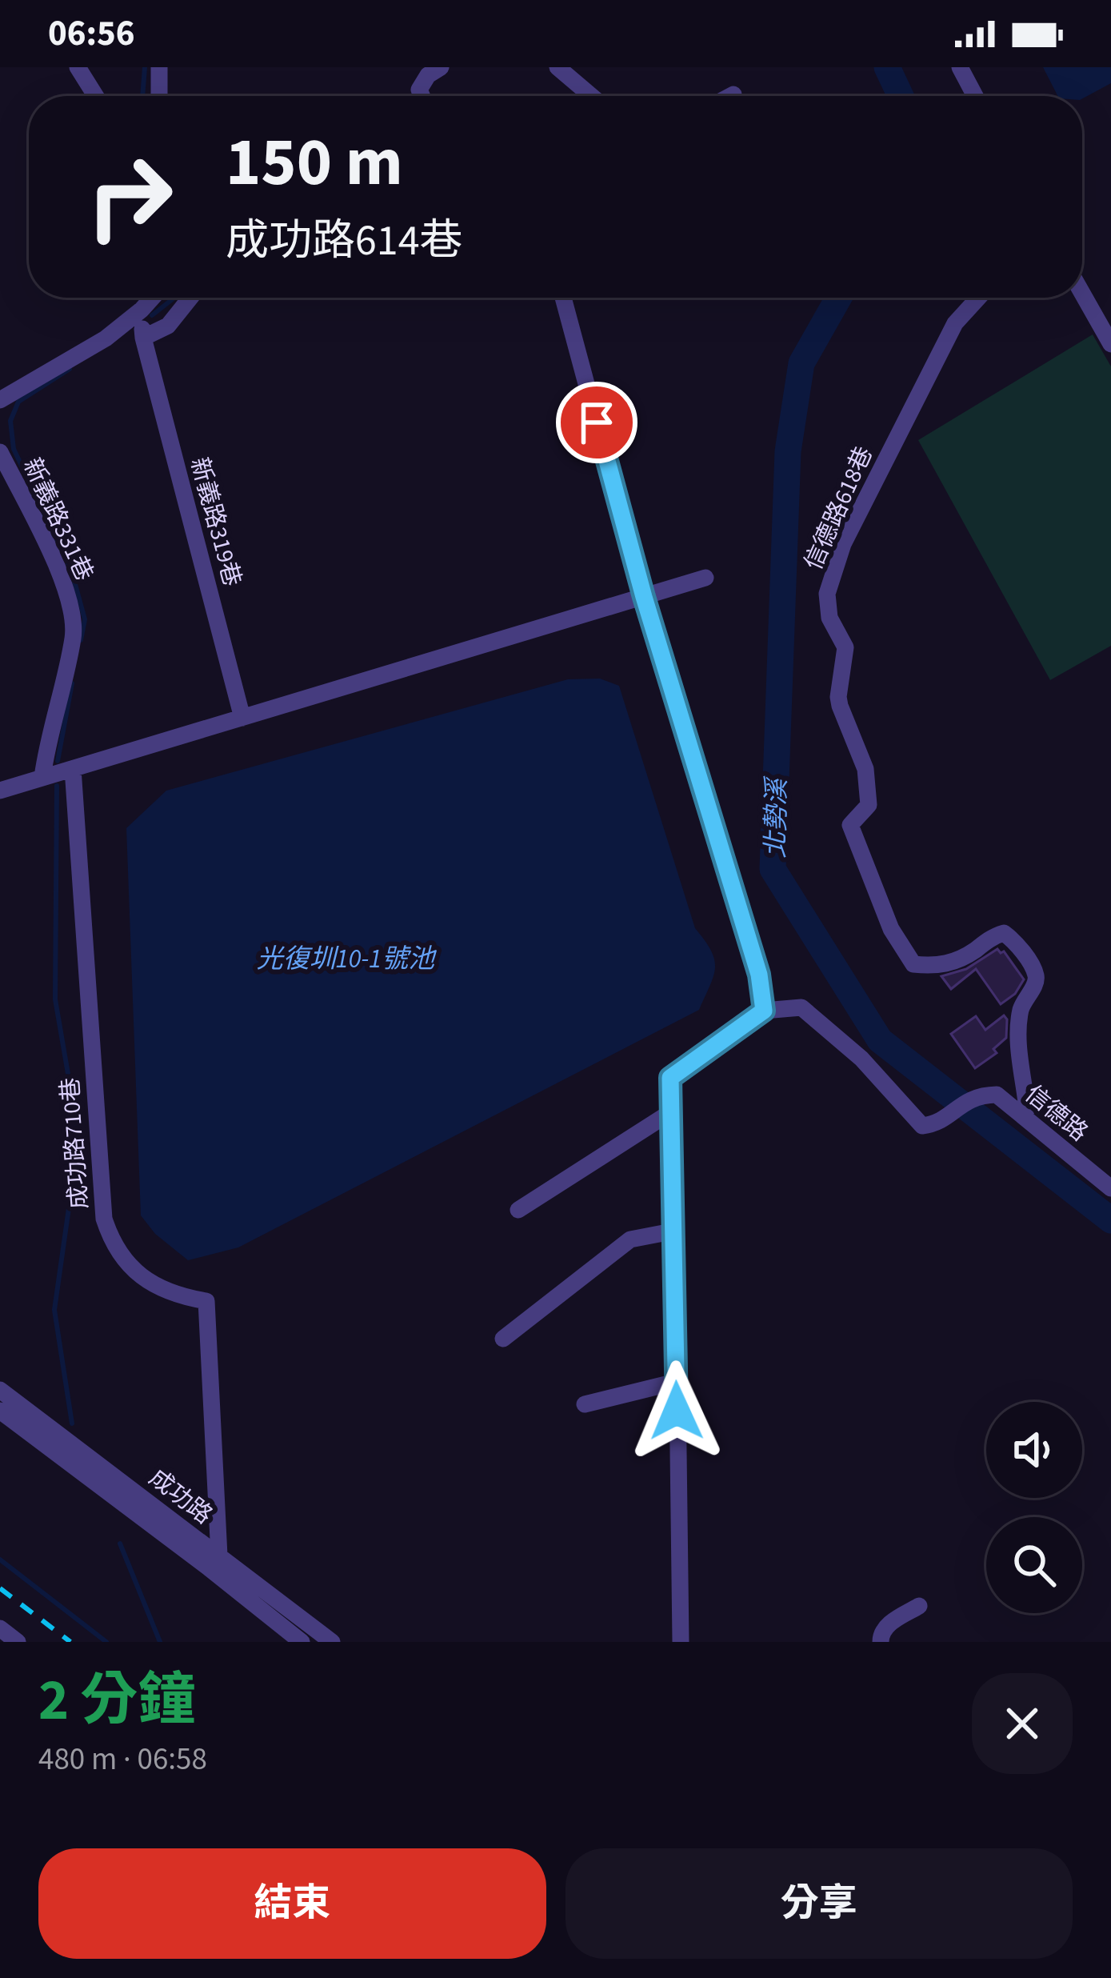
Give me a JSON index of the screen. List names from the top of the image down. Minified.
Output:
{"streets":{"street":["信德路618巷","新義路331巷","新義路319巷","信德路","成功路710巷","成功路"]},"crossings":[["信德路618巷","信德路"],["成功路710巷","成功路"]],"water":["北勢溪","光復圳10-1號池"],"page":{"status":"06:56","turn":["150 m","成功路614巷"],"heading":["2 分鐘","480 m · 06:58"],"buttons":["結束","分享"]}}
